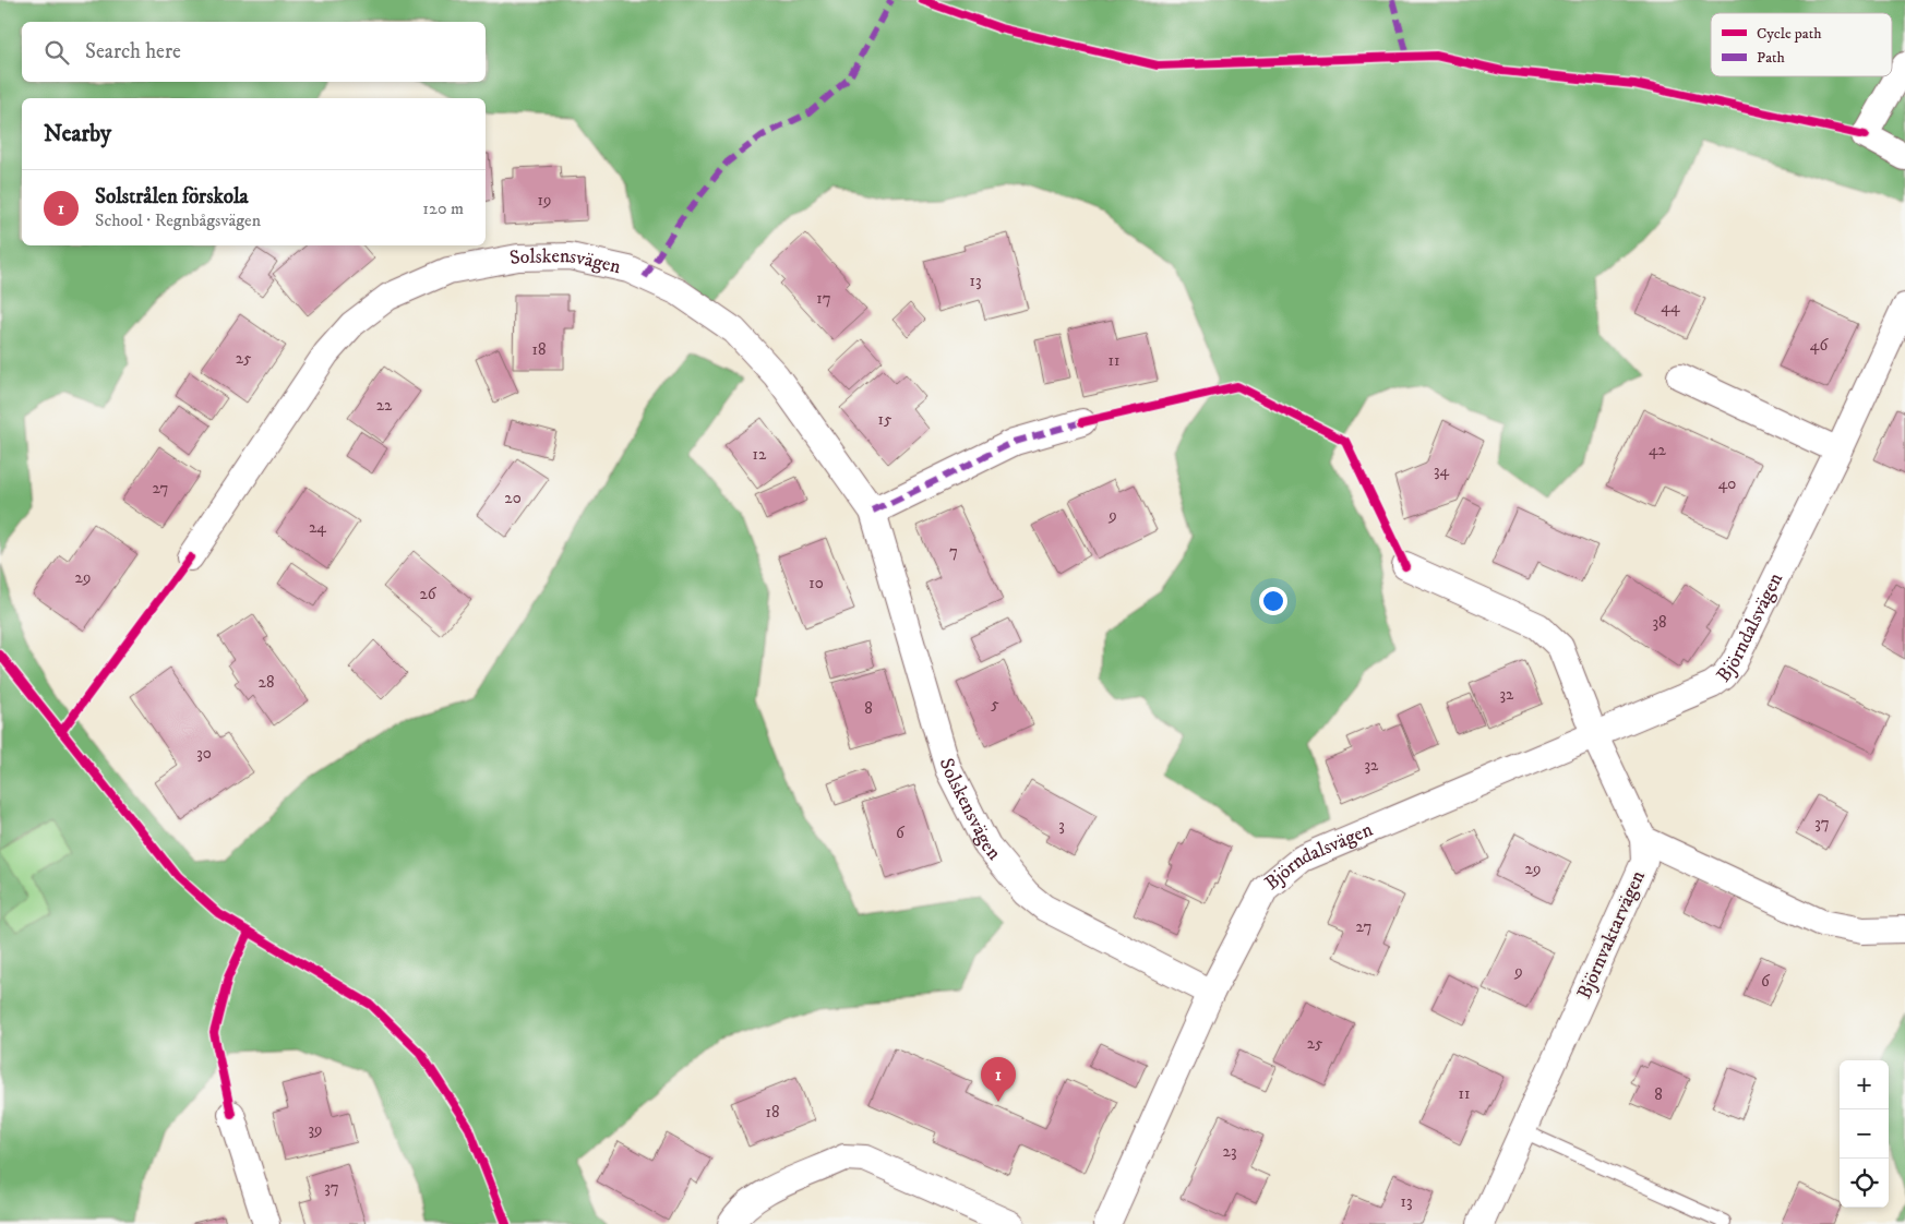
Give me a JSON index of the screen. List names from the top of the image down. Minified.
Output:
{"streets":{"street":["Solskensvägen","Björndalsvägen","Björnvaktarvägen"]},"crossings":[["Solskensvägen","Björndalsvägen"],["Björndalsvägen","Björnvaktarvägen"]],"house_numbers":["19","13","17","44","46","18","25","11","22","15","42","12","34","40","27","20","9","24","7","29","10","26","38","28","32","5","8","30","32","37","3","6","29","27","9","6","25","11","8","18","39","23","37","13"],"legend":["Cycle path","Path"],"page":{"search":"Search here","heading":"Nearby","list":[{"mark":"1","name":"Solstrålen förskola","note":"School · Regnbågsvägen","value":"120 m"}],"pins":"1","map_buttons":["+","−"]}}
